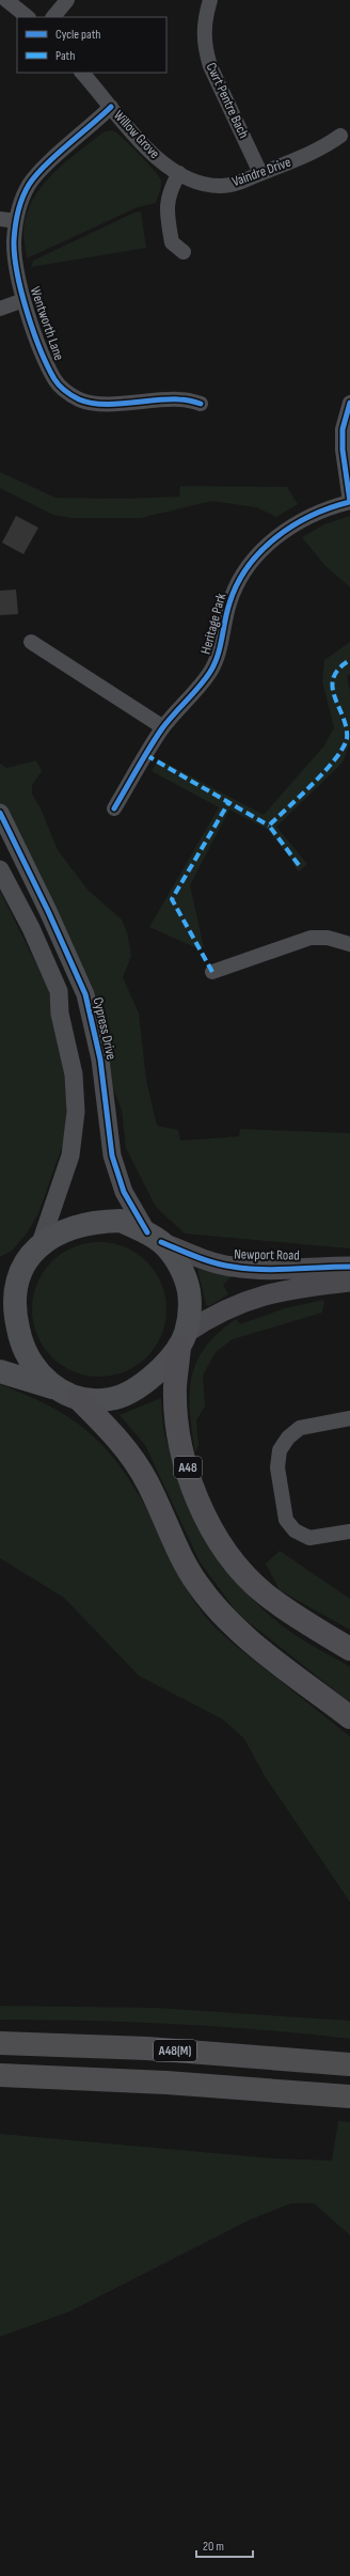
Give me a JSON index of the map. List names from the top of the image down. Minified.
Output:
{"streets":{"highway":["A48","A48(M)"],"main road":["Newport Road"],"street":["Cwrt Pentre Bach","Willow Grove","Vaindre Drive","Wentworth Lane","Heritage Park","Cypress Drive"]},"crossings":[["Cwrt Pentre Bach","Vaindre Drive"],["Willow Grove","Vaindre Drive"],["Willow Grove","Wentworth Lane"],["Cypress Drive","Newport Road"]],"legend":["Cycle path","Path"],"scale_bar":"20 m"}
